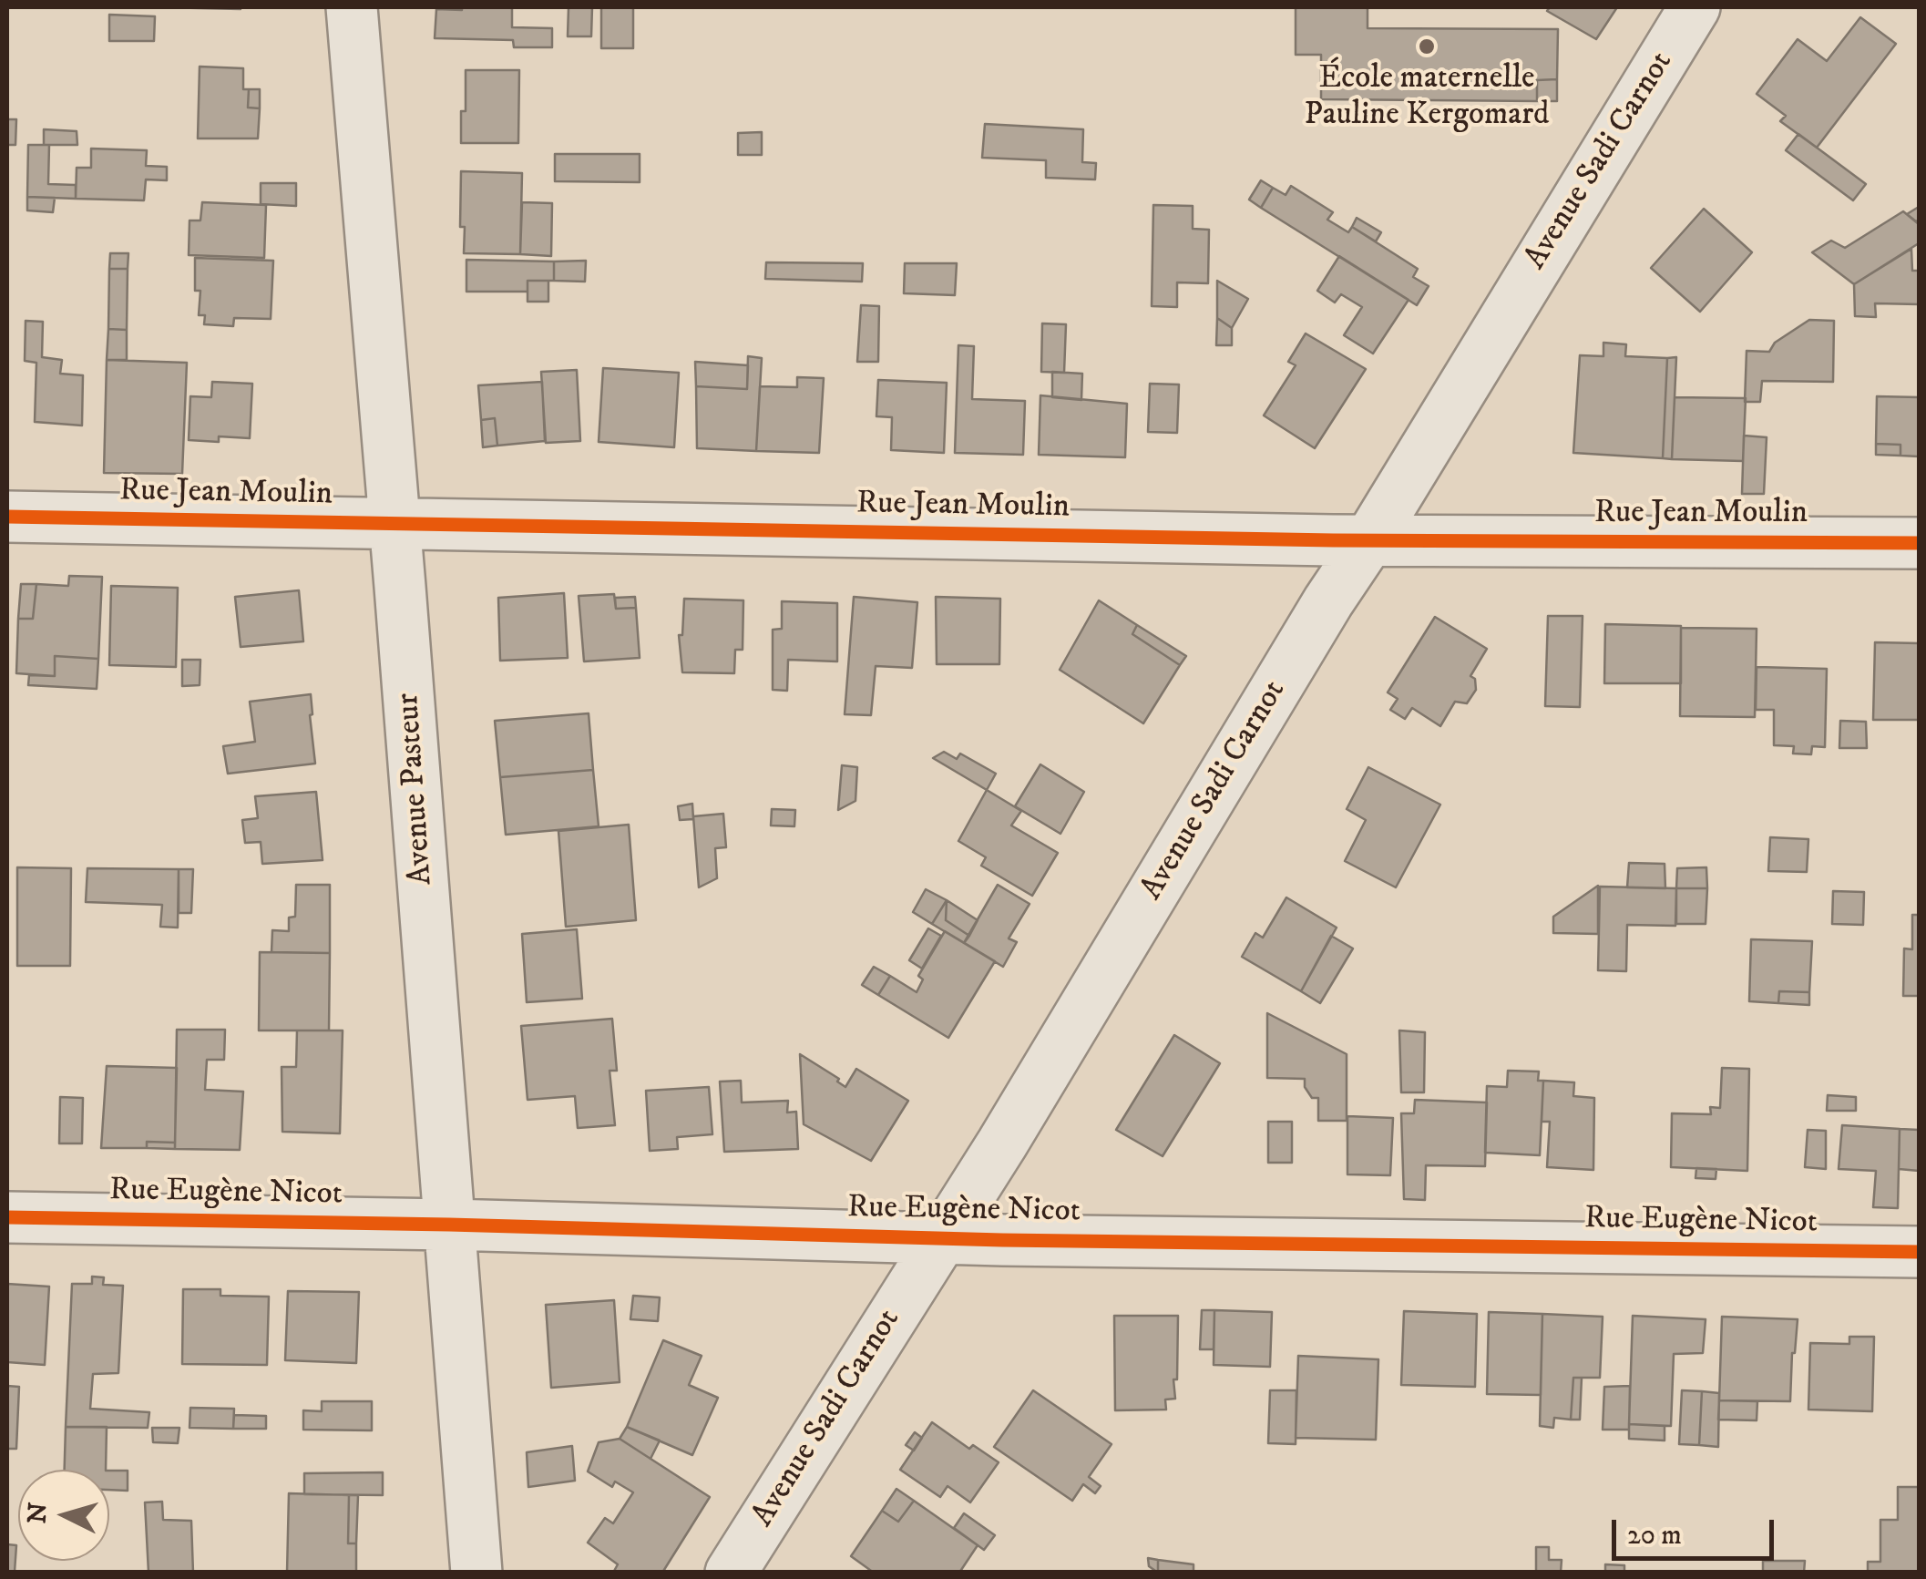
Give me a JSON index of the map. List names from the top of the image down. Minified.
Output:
{"streets":{"street":["Avenue Sadi Carnot","Rue Jean Moulin","Avenue Pasteur","Rue Eugène Nicot"]},"crossings":[["Avenue Sadi Carnot","Rue Jean Moulin"],["Avenue Sadi Carnot","Rue Eugène Nicot"],["Rue Jean Moulin","Avenue Pasteur"],["Avenue Pasteur","Rue Eugène Nicot"]],"places":["École maternelle Pauline Kergomard"],"scale_bar":"20 m","north":"left"}
